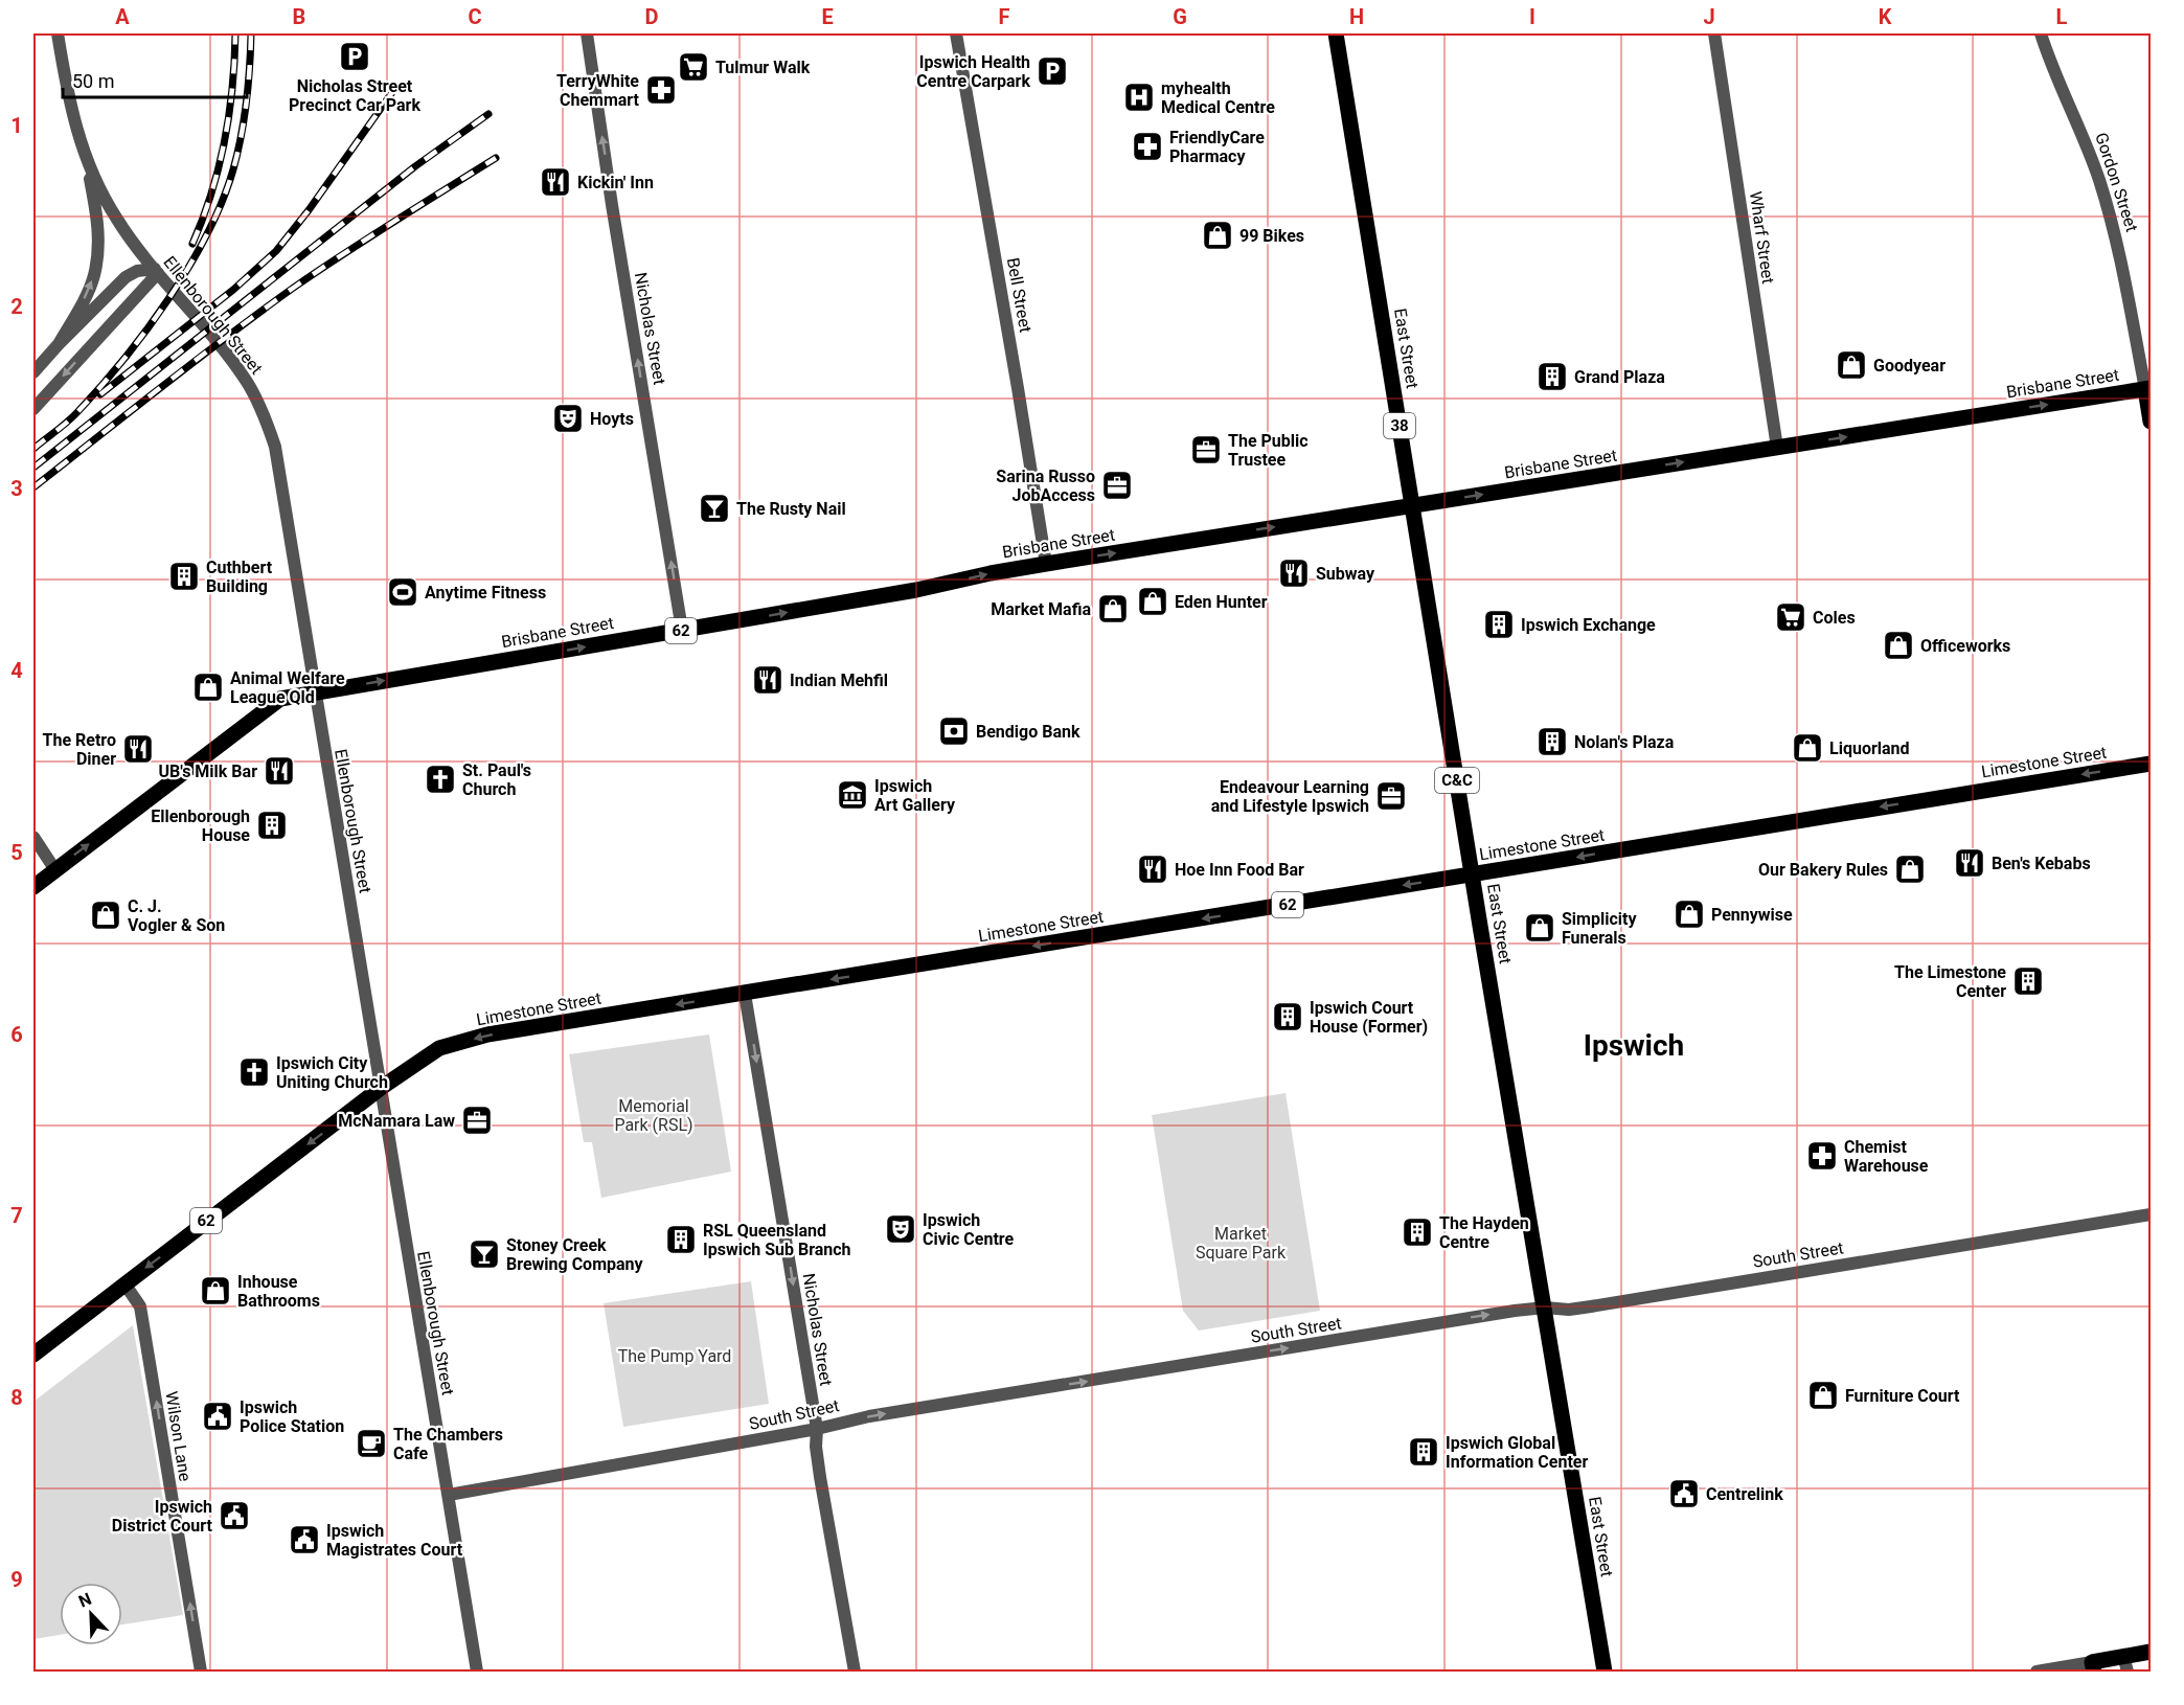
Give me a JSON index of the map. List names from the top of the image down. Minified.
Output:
{"streets":{"main road":["Gordon Street","East Street","Brisbane Street","38","62","Limestone Street","C&C"],"street":["Wharf Street","Bell Street","Ellenborough Street","Nicholas Street","South Street","Wilson Lane"]},"crossings":[["Gordon Street","Brisbane Street"],["Wharf Street","Brisbane Street"],["Bell Street","Brisbane Street"],["Ellenborough Street","Brisbane Street"],["Ellenborough Street","Limestone Street"],["Ellenborough Street","South Street"],["Nicholas Street","Brisbane Street"],["Nicholas Street","Limestone Street"],["Nicholas Street","South Street"],["East Street","Brisbane Street"],["East Street","Limestone Street"],["East Street","South Street"],["Limestone Street","Wilson Lane"]],"one_way":["Brisbane Street","Limestone Street","South Street","Wilson Lane"],"districts":["Ipswich"],"parks":["Memorial Park (RSL)","Market Square Park","The Pump Yard"],"places":{"parking":["Nicholas Street Precinct Car Park","Ipswich Health Centre Carpark"],"supermarket":["Tulmur Walk","Coles"],"pharmacy":["TerryWhite Chemmart","FriendlyCare Pharmacy","Chemist Warehouse"],"hospital":["myhealth Medical Centre"],"restaurant":["Kickin' Inn","Subway","Indian Mehfil","The Retro Diner","UB's Milk Bar","Ben's Kebabs","Hoe Inn Food Bar"],"shop":["99 Bikes","Goodyear","Eden Hunter","Market Mafia","Officeworks","Animal Welfare League Qld","Liquorland","Our Bakery Rules","Pennywise","C. J. Vogler & Son","Simplicity Funerals","Inhouse Bathrooms","Furniture Court"],"building":["Grand Plaza","Cuthbert Building","Ipswich Exchange","Nolan's Plaza","Ellenborough House","The Limestone Center","Ipswich Court House (Former)","The Hayden Centre","RSL Queensland Ipswich Sub Branch","Ipswich Global Information Center"],"theatre":["Hoyts","Ipswich Civic Centre"],"office":["The Public Trustee","Sarina Russo JobAccess","Endeavour Learning and Lifestyle Ipswich","McNamara Law"],"bar":["The Rusty Nail","Stoney Creek Brewing Company"],"sports":["Anytime Fitness"],"bank":["Bendigo Bank"],"church":["St. Paul's Church","Ipswich City Uniting Church"],"museum":["Ipswich Art Gallery"],"public building":["Ipswich Police Station","Centrelink","Ipswich District Court","Ipswich Magistrates Court"],"cafe":["The Chambers Cafe"]},"scale_bar":"50 m","north":"top left","grid":{"columns":["A","B","C","D","E","F","G","H","I","J","K","L"],"rows":["1","2","3","4","5","6","7","8","9"]}}
